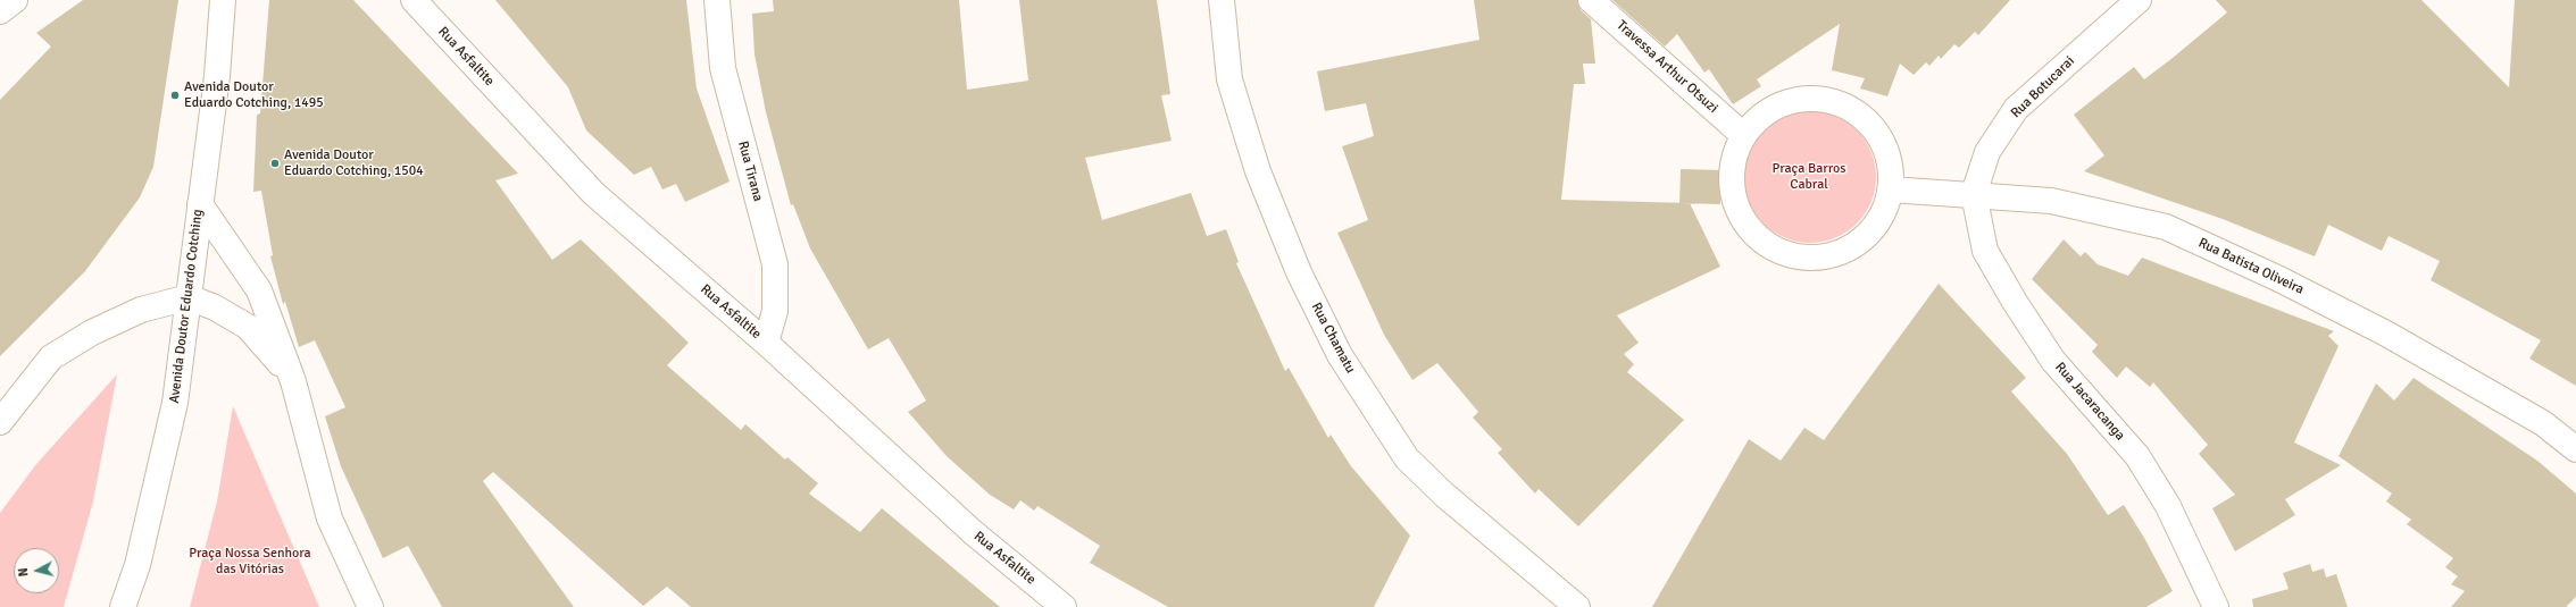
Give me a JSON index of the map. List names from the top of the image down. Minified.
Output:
{"streets":{"street":["Rua Asfaltite","Travessa Arthur Otsuzi","Rua Botucarai","Rua Tirana","Rua Batista Oliveira","Avenida Doutor Eduardo Cotching","Rua Chamatu","Rua Jacaracanga"]},"crossings":[["Rua Asfaltite","Rua Tirana"],["Travessa Arthur Otsuzi","Rua Batista Oliveira"],["Rua Botucarai","Rua Batista Oliveira"],["Rua Botucarai","Rua Jacaracanga"],["Rua Batista Oliveira","Rua Jacaracanga"]],"parks":["Praça Barros Cabral","Praça Nossa Senhora das Vitórias"],"places":["Avenida Doutor Eduardo Cotching, 1495","Avenida Doutor Eduardo Cotching, 1504"],"north":"left"}
